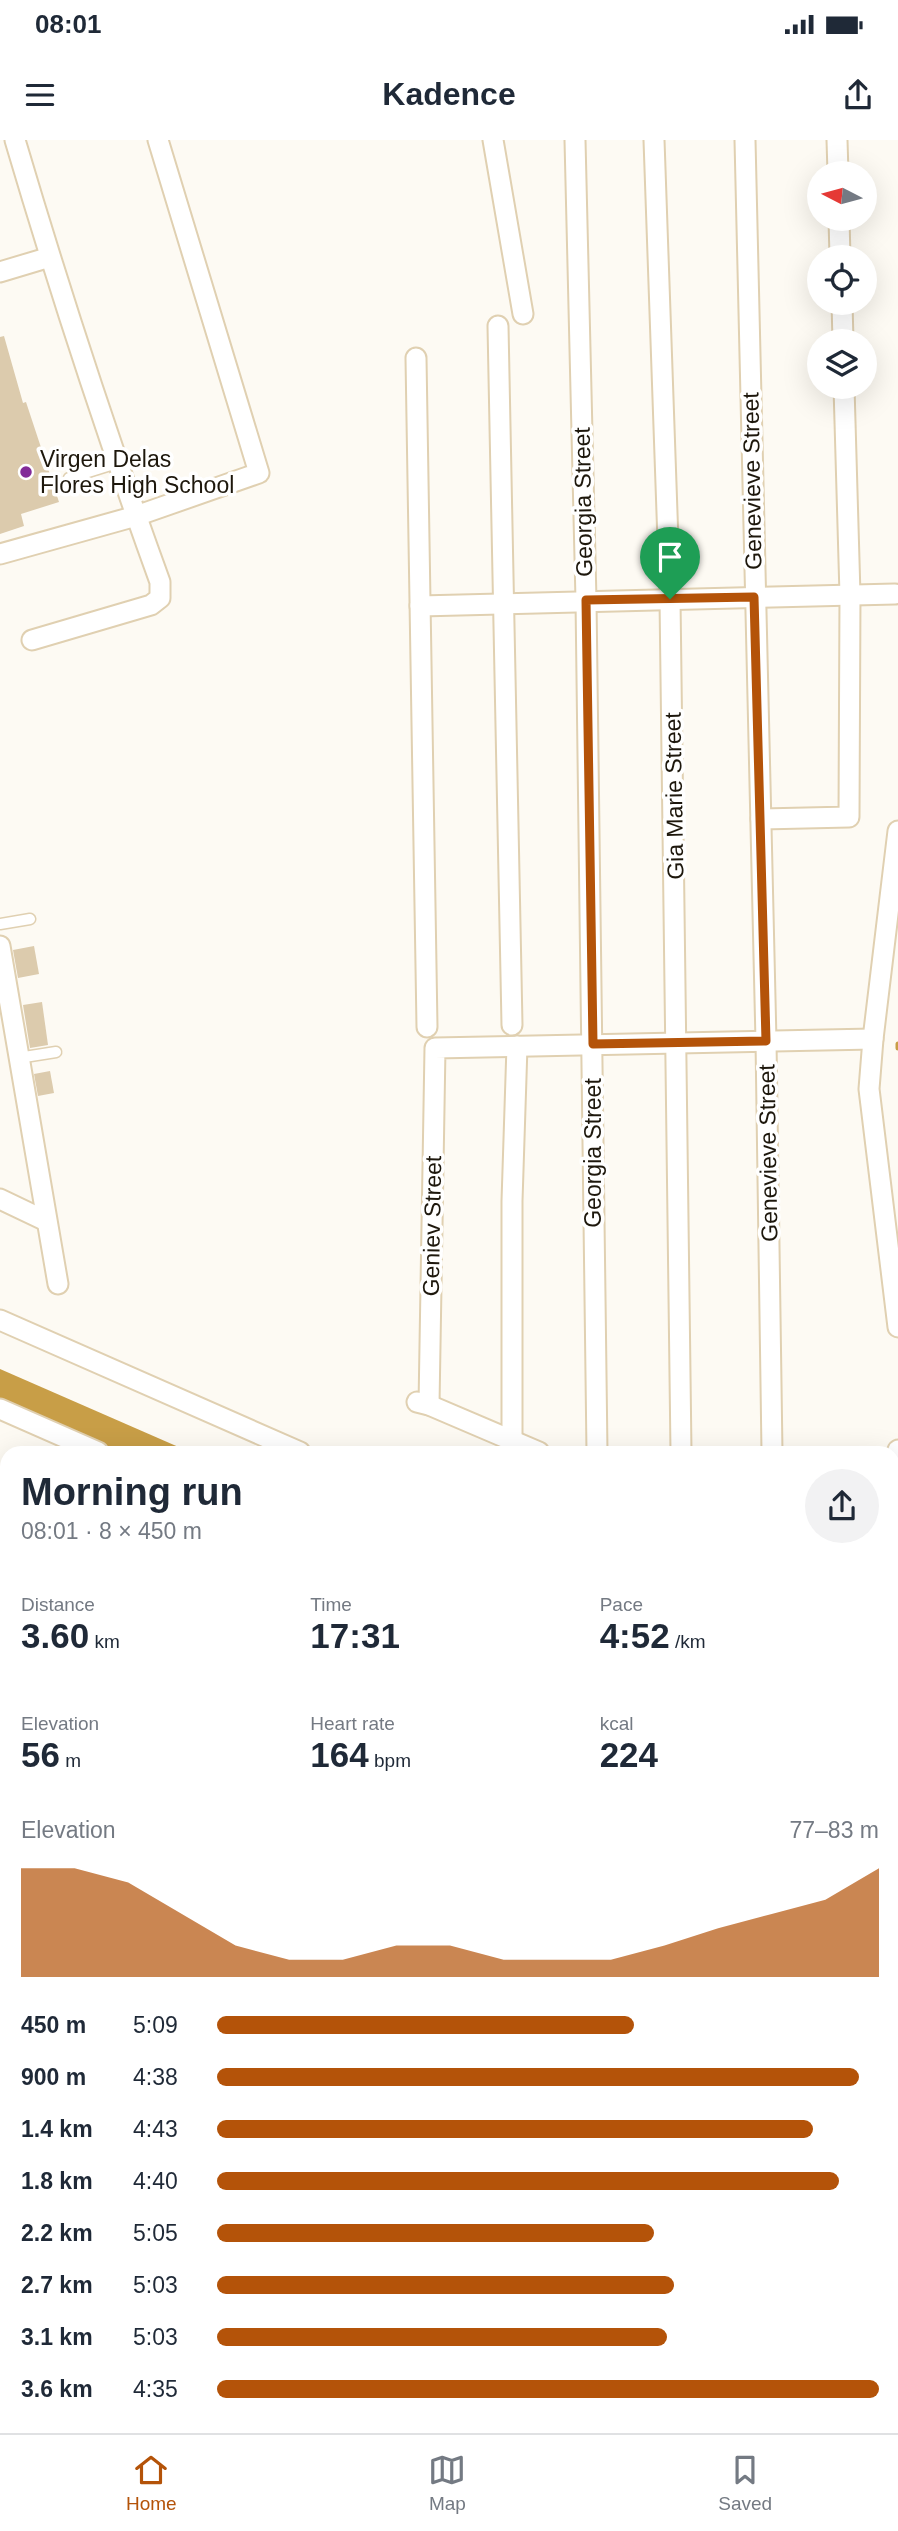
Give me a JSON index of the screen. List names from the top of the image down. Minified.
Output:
{"streets":{"street":["Genevieve Street","Georgia Street","Gia Marie Street","Geniev Street"]},"places":["Virgen Delas Flores High School"],"north":"left","page":{"status":"08:01","header":"Kadence","heading":["Morning run","08:01 · 8 × 450 m"],"stats":[["Distance","3.60 km"],["Time","17:31"],["Pace","4:52 /km"],["Elevation","56 m"],["Heart rate","164 bpm"],["kcal","224"]],"chart":["Elevation","77–83 m"],"list":[{"name":"450 m","note":"5:09"},{"name":"900 m","note":"4:38"},{"name":"1.4 km","note":"4:43"},{"name":"1.8 km","note":"4:40"},{"name":"2.2 km","note":"5:05"},{"name":"2.7 km","note":"5:03"},{"name":"3.1 km","note":"5:03"},{"name":"3.6 km","note":"4:35"}],"tabs":["Home","Map","Saved"]}}
